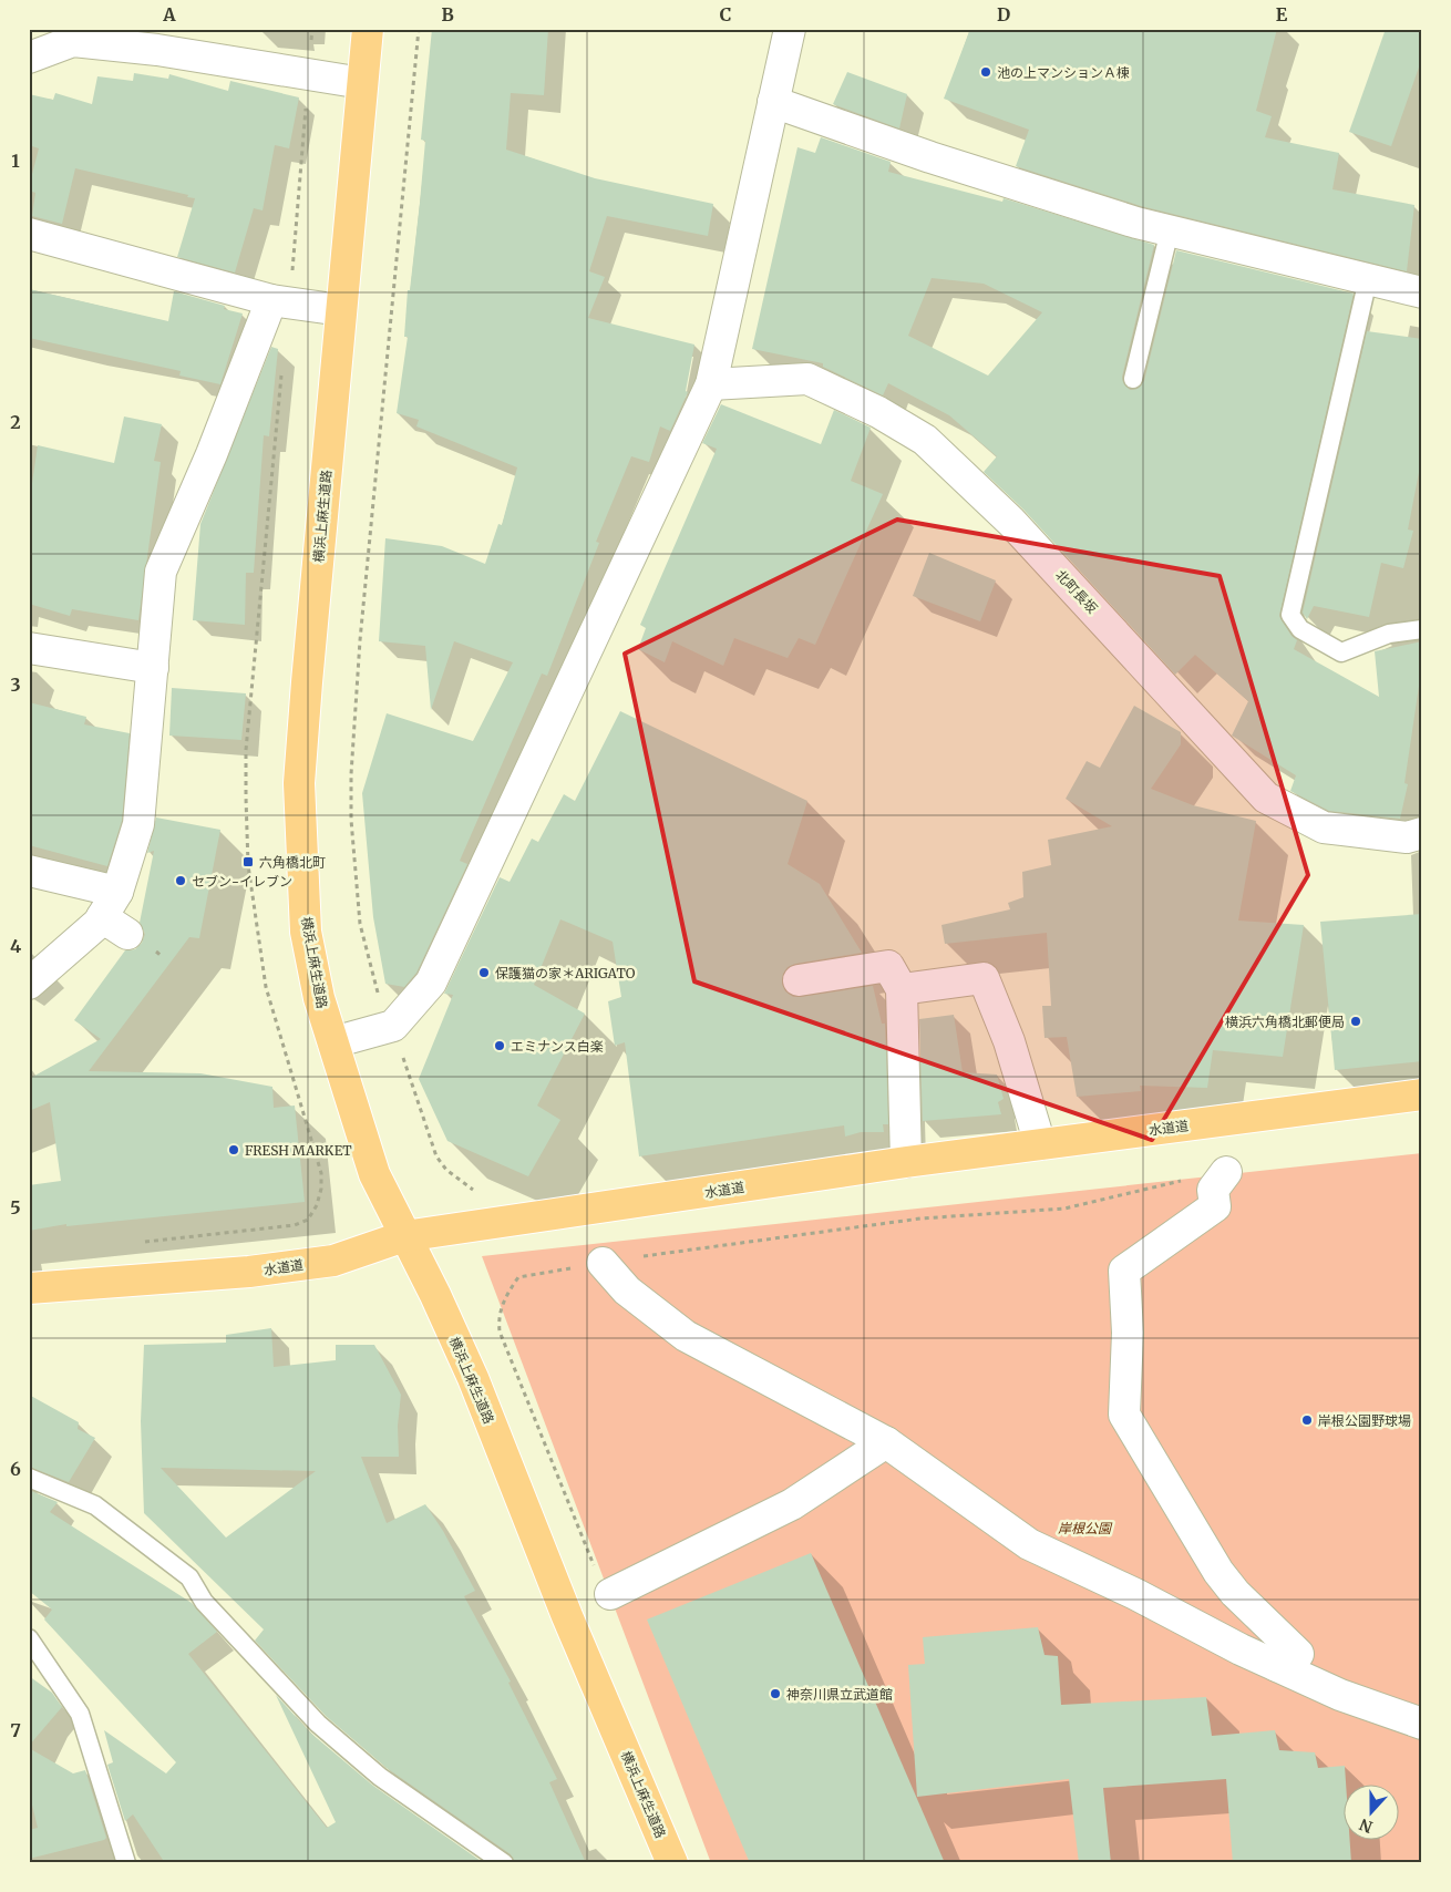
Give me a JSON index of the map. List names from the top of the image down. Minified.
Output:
{"streets":{"main road":["横浜上麻生道路","水道道"],"street":["北町長坂"]},"crossings":[["横浜上麻生道路","水道道"]],"parks":["岸根公園"],"places":{"other":["池の上マンションＡ棟","セブン-イレブン","保護猫の家＊ARIGATO","横浜六角橋北郵便局","エミナンス白楽","FRESH MARKET","岸根公園野球場","神奈川県立武道館"],"transit":["六角橋北町"]},"north":"bottom","grid":{"columns":["A","B","C","D","E"],"rows":["1","2","3","4","5","6","7"]}}
